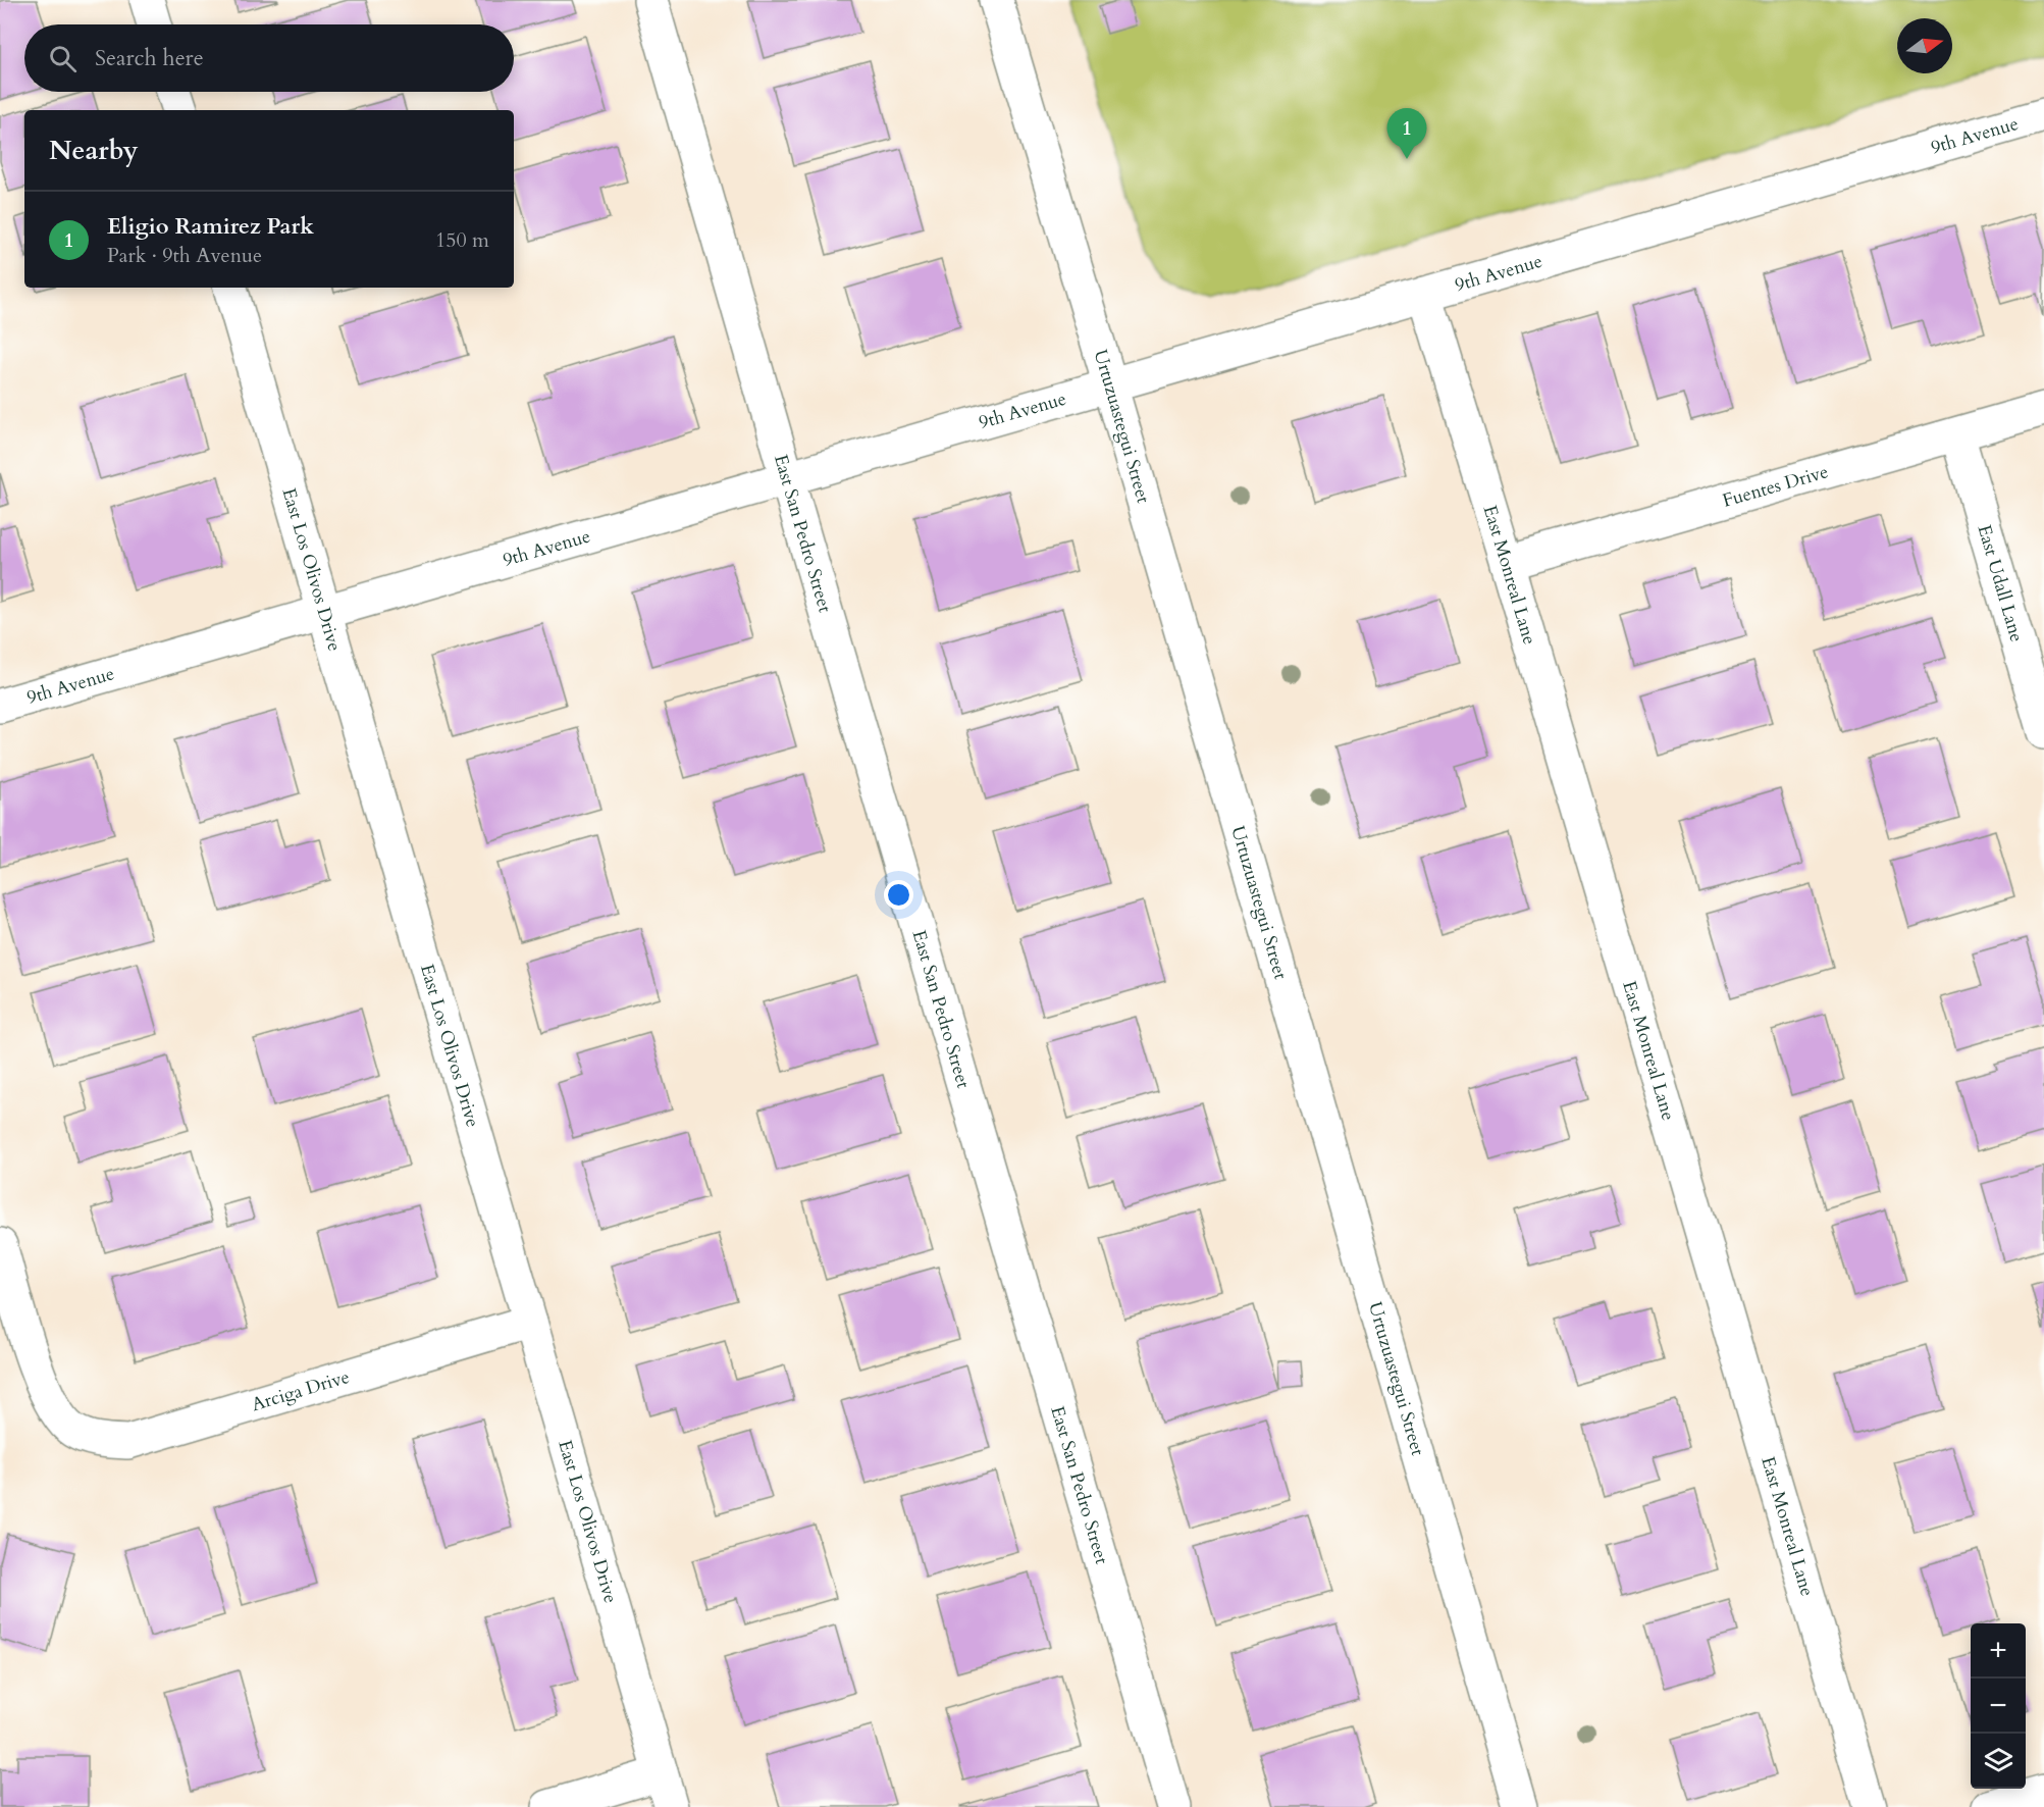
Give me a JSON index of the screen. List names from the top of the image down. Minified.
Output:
{"streets":{"street":["9th Avenue","Urtuzuastegui Street","Fuentes Drive","East San Pedro Street","East Los Olivos Drive","East Monreal Lane","East Udall Lane","Arciga Drive"]},"crossings":[["9th Avenue","Urtuzuastegui Street"],["9th Avenue","East San Pedro Street"],["9th Avenue","East Los Olivos Drive"],["9th Avenue","East Monreal Lane"],["Fuentes Drive","East Monreal Lane"],["Fuentes Drive","East Udall Lane"],["East Los Olivos Drive","Arciga Drive"]],"north":"right","page":{"search":"Search here","pins":"1","heading":"Nearby","list":[{"mark":"1","name":"Eligio Ramirez Park","note":"Park · 9th Avenue","value":"150 m"}],"map_buttons":["+","−"]}}
